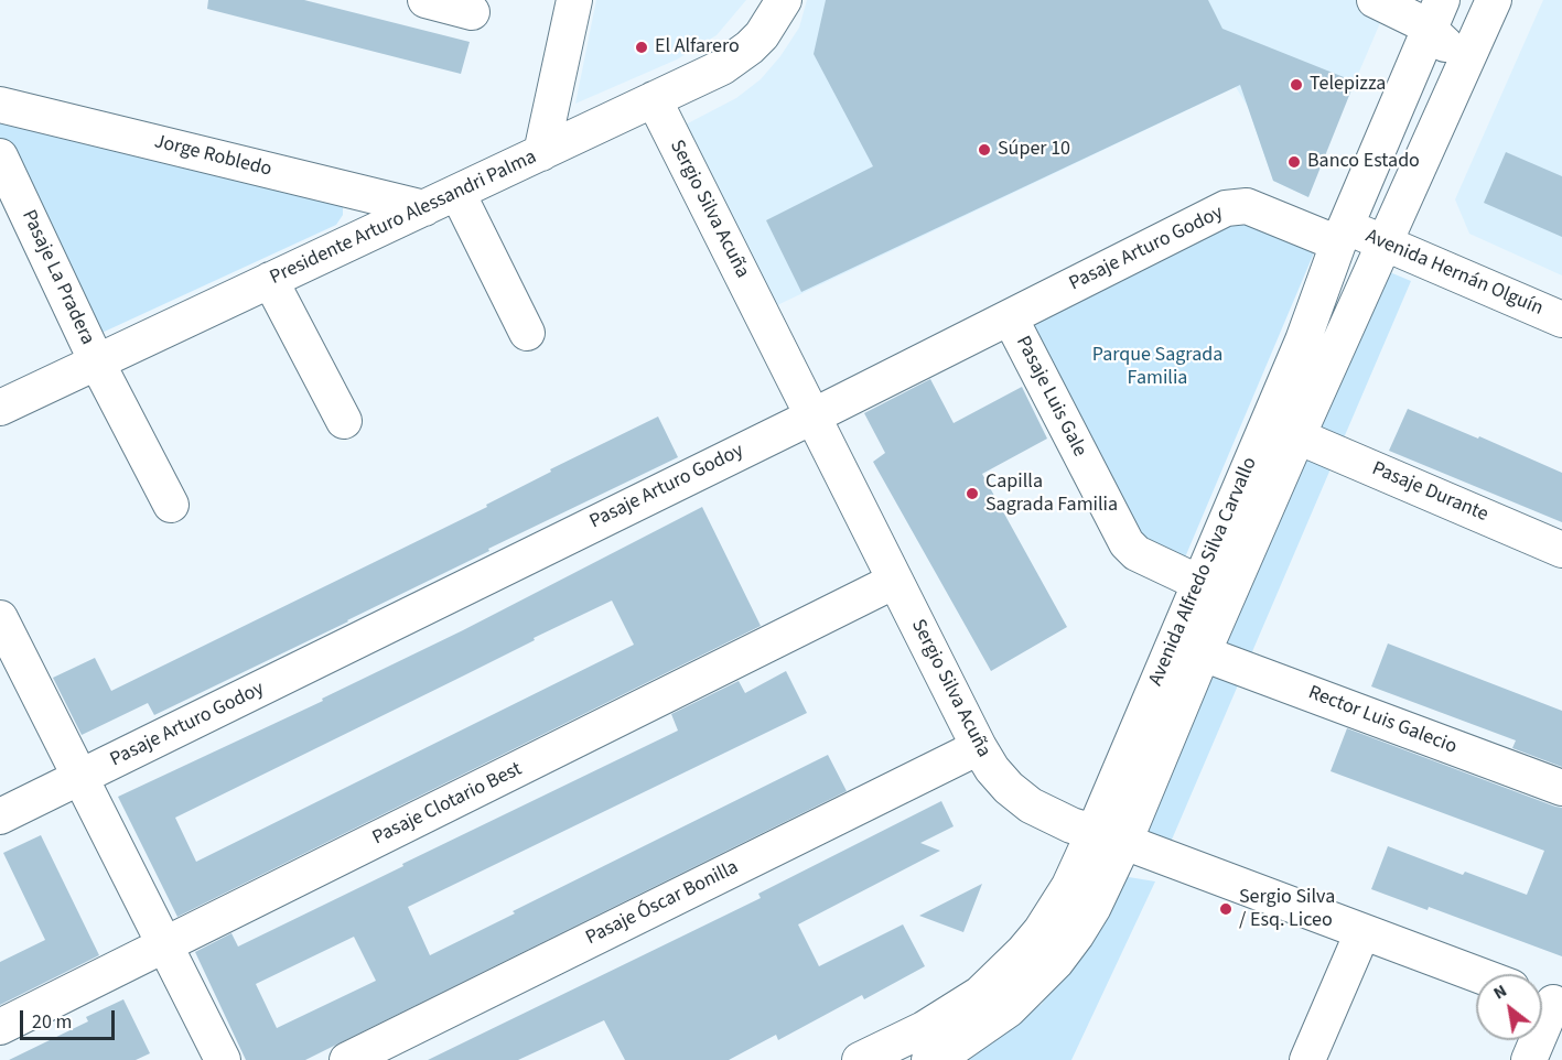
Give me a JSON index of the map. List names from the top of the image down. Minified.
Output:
{"streets":{"street":["Jorge Robledo","Sergio Silva Acuña","Presidente Arturo Alessandri Palma","Pasaje Arturo Godoy","Avenida Hernán Olguín","Pasaje La Pradera","Pasaje Luis Gale","Pasaje Durante","Avenida Alfredo Silva Carvallo","Rector Luis Galecio","Pasaje Clotario Best","Pasaje Óscar Bonilla"]},"crossings":[["Jorge Robledo","Presidente Arturo Alessandri Palma"],["Sergio Silva Acuña","Presidente Arturo Alessandri Palma"],["Sergio Silva Acuña","Pasaje Arturo Godoy"],["Sergio Silva Acuña","Avenida Alfredo Silva Carvallo"],["Sergio Silva Acuña","Pasaje Clotario Best"],["Sergio Silva Acuña","Pasaje Óscar Bonilla"],["Presidente Arturo Alessandri Palma","Pasaje La Pradera"],["Pasaje Arturo Godoy","Avenida Hernán Olguín"],["Pasaje Arturo Godoy","Pasaje Luis Gale"],["Pasaje Arturo Godoy","Avenida Alfredo Silva Carvallo"],["Avenida Hernán Olguín","Avenida Alfredo Silva Carvallo"],["Pasaje Luis Gale","Avenida Alfredo Silva Carvallo"],["Pasaje Durante","Avenida Alfredo Silva Carvallo"],["Avenida Alfredo Silva Carvallo","Rector Luis Galecio"]],"parks":["Parque Sagrada Familia"],"places":["El Alfarero","Telepizza","Súper 10","Banco Estado","Capilla Sagrada Familia","Sergio Silva / Esq. Liceo"],"scale_bar":"20 m","north":"top left"}
